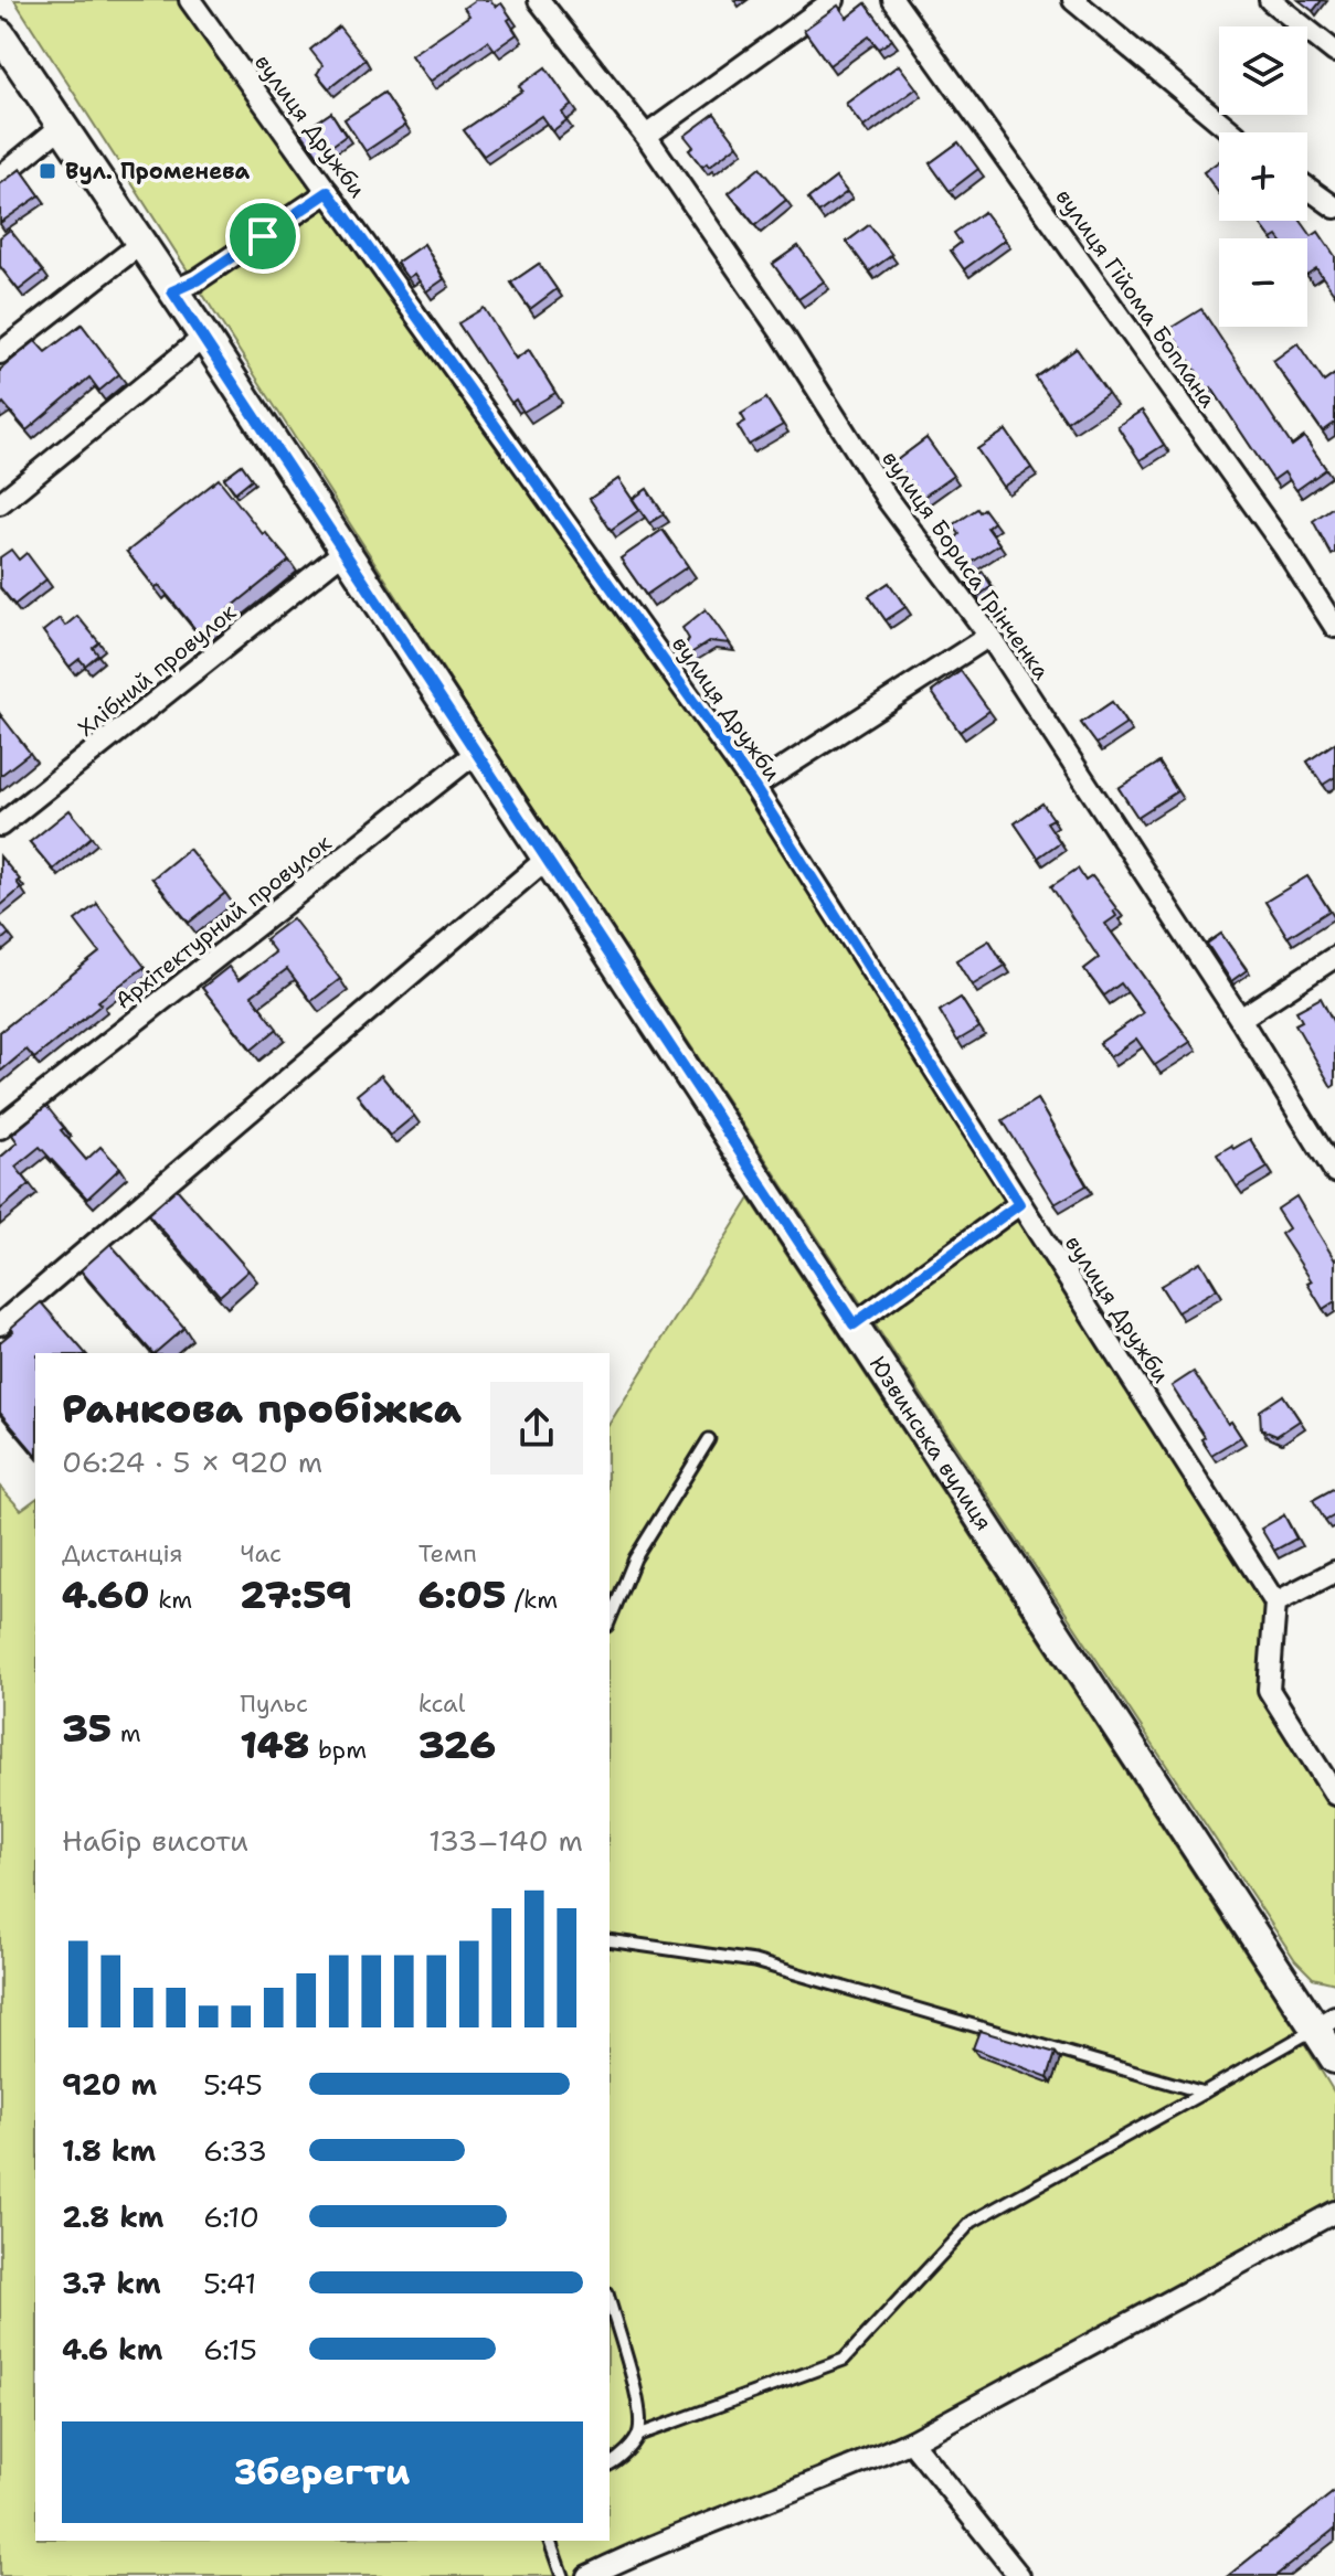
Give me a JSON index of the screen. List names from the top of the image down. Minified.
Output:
{"streets":{"main road":["Юзвинська вулиця"],"street":["вулиця Дружби","вулиця Гійома Боплана","вулиця Бориса Грінченка","Хлібний провулок","Архітектурний провулок"]},"crossings":[["Хлібний провулок","Юзвинська вулиця"],["Архітектурний провулок","Юзвинська вулиця"]],"places":{"transit":["Вул. Променева"]},"page":{"map_buttons":["+","−"],"heading":["Ранкова пробіжка","06:24 · 5 × 920 m"],"stats":[["Дистанція","4.60 km"],["Час","27:59"],["Темп","6:05 /km"],["35 m"],["Пульс","148 bpm"],["kcal","326"]],"chart":["Набір висоти","133–140 m"],"list":[{"name":"920 m","note":"5:45"},{"name":"1.8 km","note":"6:33"},{"name":"2.8 km","note":"6:10"},{"name":"3.7 km","note":"5:41"},{"name":"4.6 km","note":"6:15"}],"buttons":"Зберегти"}}
